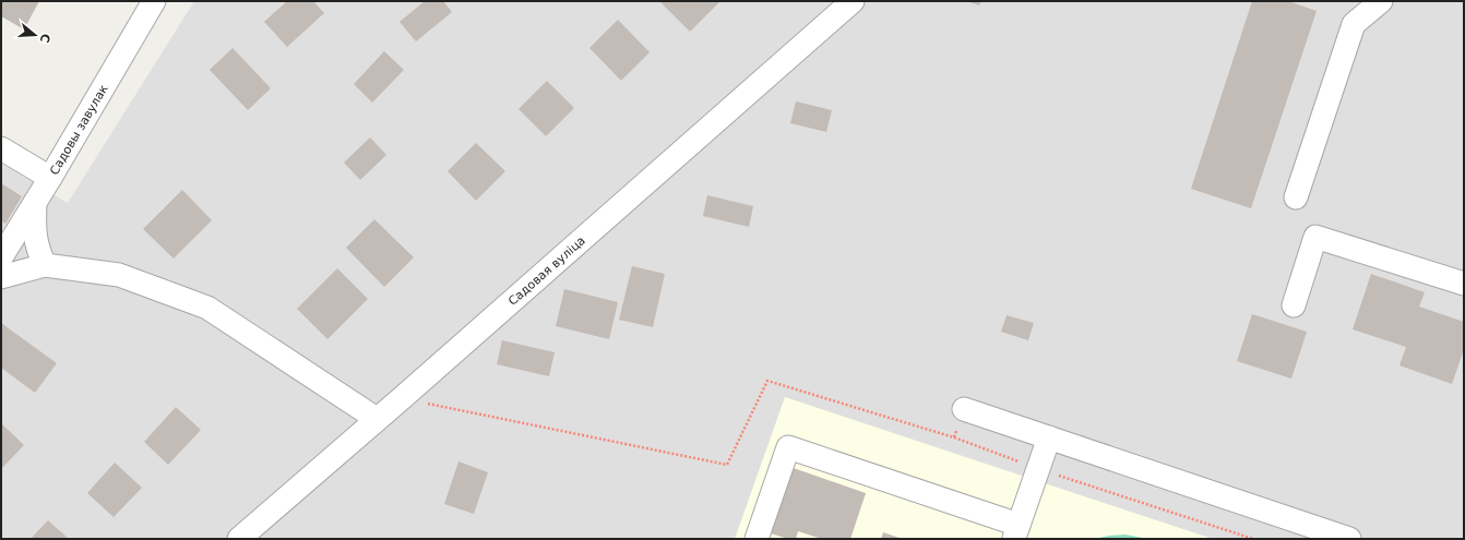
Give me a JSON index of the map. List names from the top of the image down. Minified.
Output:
{"streets":{"street":["Садовы завулак","Садовая вуліца"]},"north":"right"}
